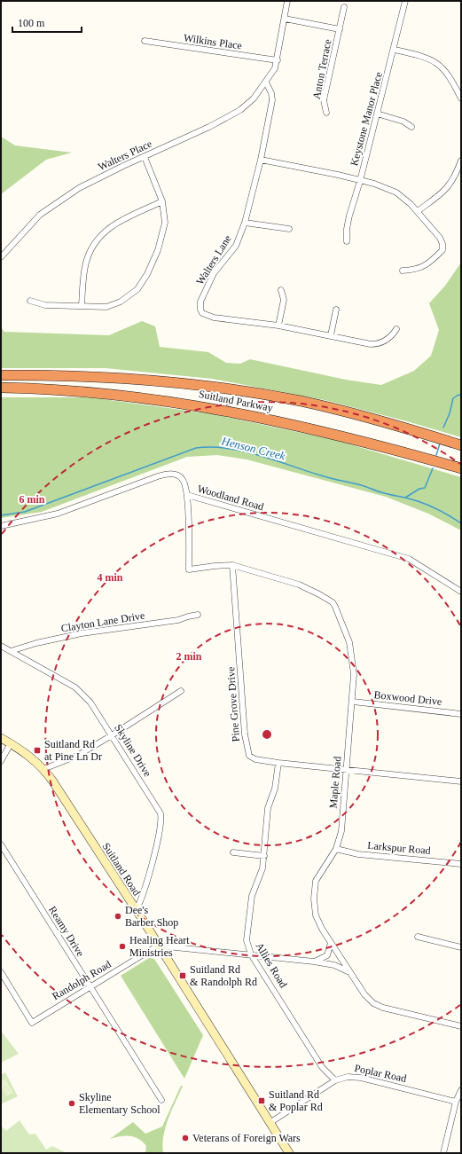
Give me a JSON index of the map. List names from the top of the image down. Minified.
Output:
{"streets":{"highway":["Suitland Parkway"],"main road":["Suitland Road"],"street":["Wilkins Place","Anton Terrace","Keystone Manor Place","Walters Place","Walters Lane","Woodland Road","Clayton Lane Drive","Boxwood Drive","Pine Grove Drive","Skyline Drive","Maple Road","Larkspur Road","Reamy Drive","Allies Road","Randolph Road","Poplar Road"]},"crossings":[["Walters Place","Walters Lane"],["Woodland Road","Maple Road"],["Clayton Lane Drive","Skyline Drive"],["Boxwood Drive","Maple Road"],["Pine Grove Drive","Maple Road"],["Pine Grove Drive","Allies Road"],["Skyline Drive","Suitland Road"],["Maple Road","Larkspur Road"],["Suitland Road","Randolph Road"],["Suitland Road","Poplar Road"],["Reamy Drive","Randolph Road"],["Allies Road","Poplar Road"]],"water":["Henson Creek"],"places":{"transit":["Suitland Rd at Pine Ln Dr","Suitland Rd & Randolph Rd","Suitland Rd & Poplar Rd"],"other":["Dee's Barber Shop","Healing Heart Ministries","Skyline Elementary School","Veterans of Foreign Wars"]},"scale_bar":"100 m","rings":["6 min","4 min","2 min"]}
